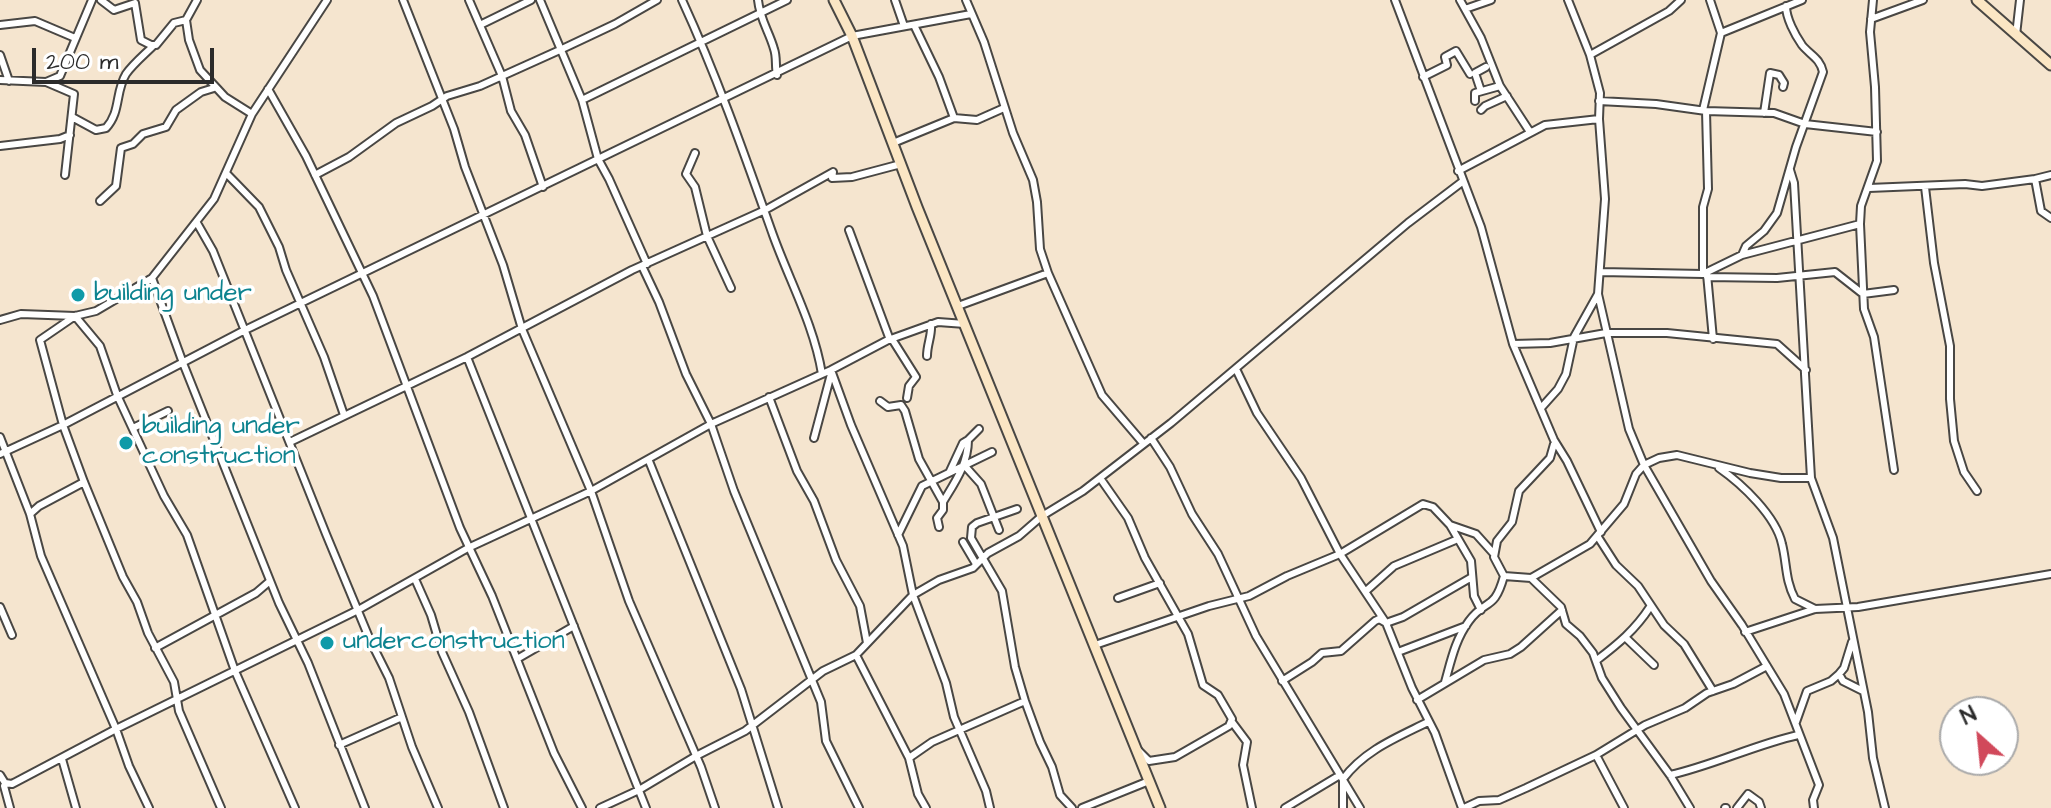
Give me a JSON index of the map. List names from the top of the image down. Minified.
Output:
{"places":["building under","building under construction","underconstruction"],"scale_bar":"200 m","north":"top left"}
